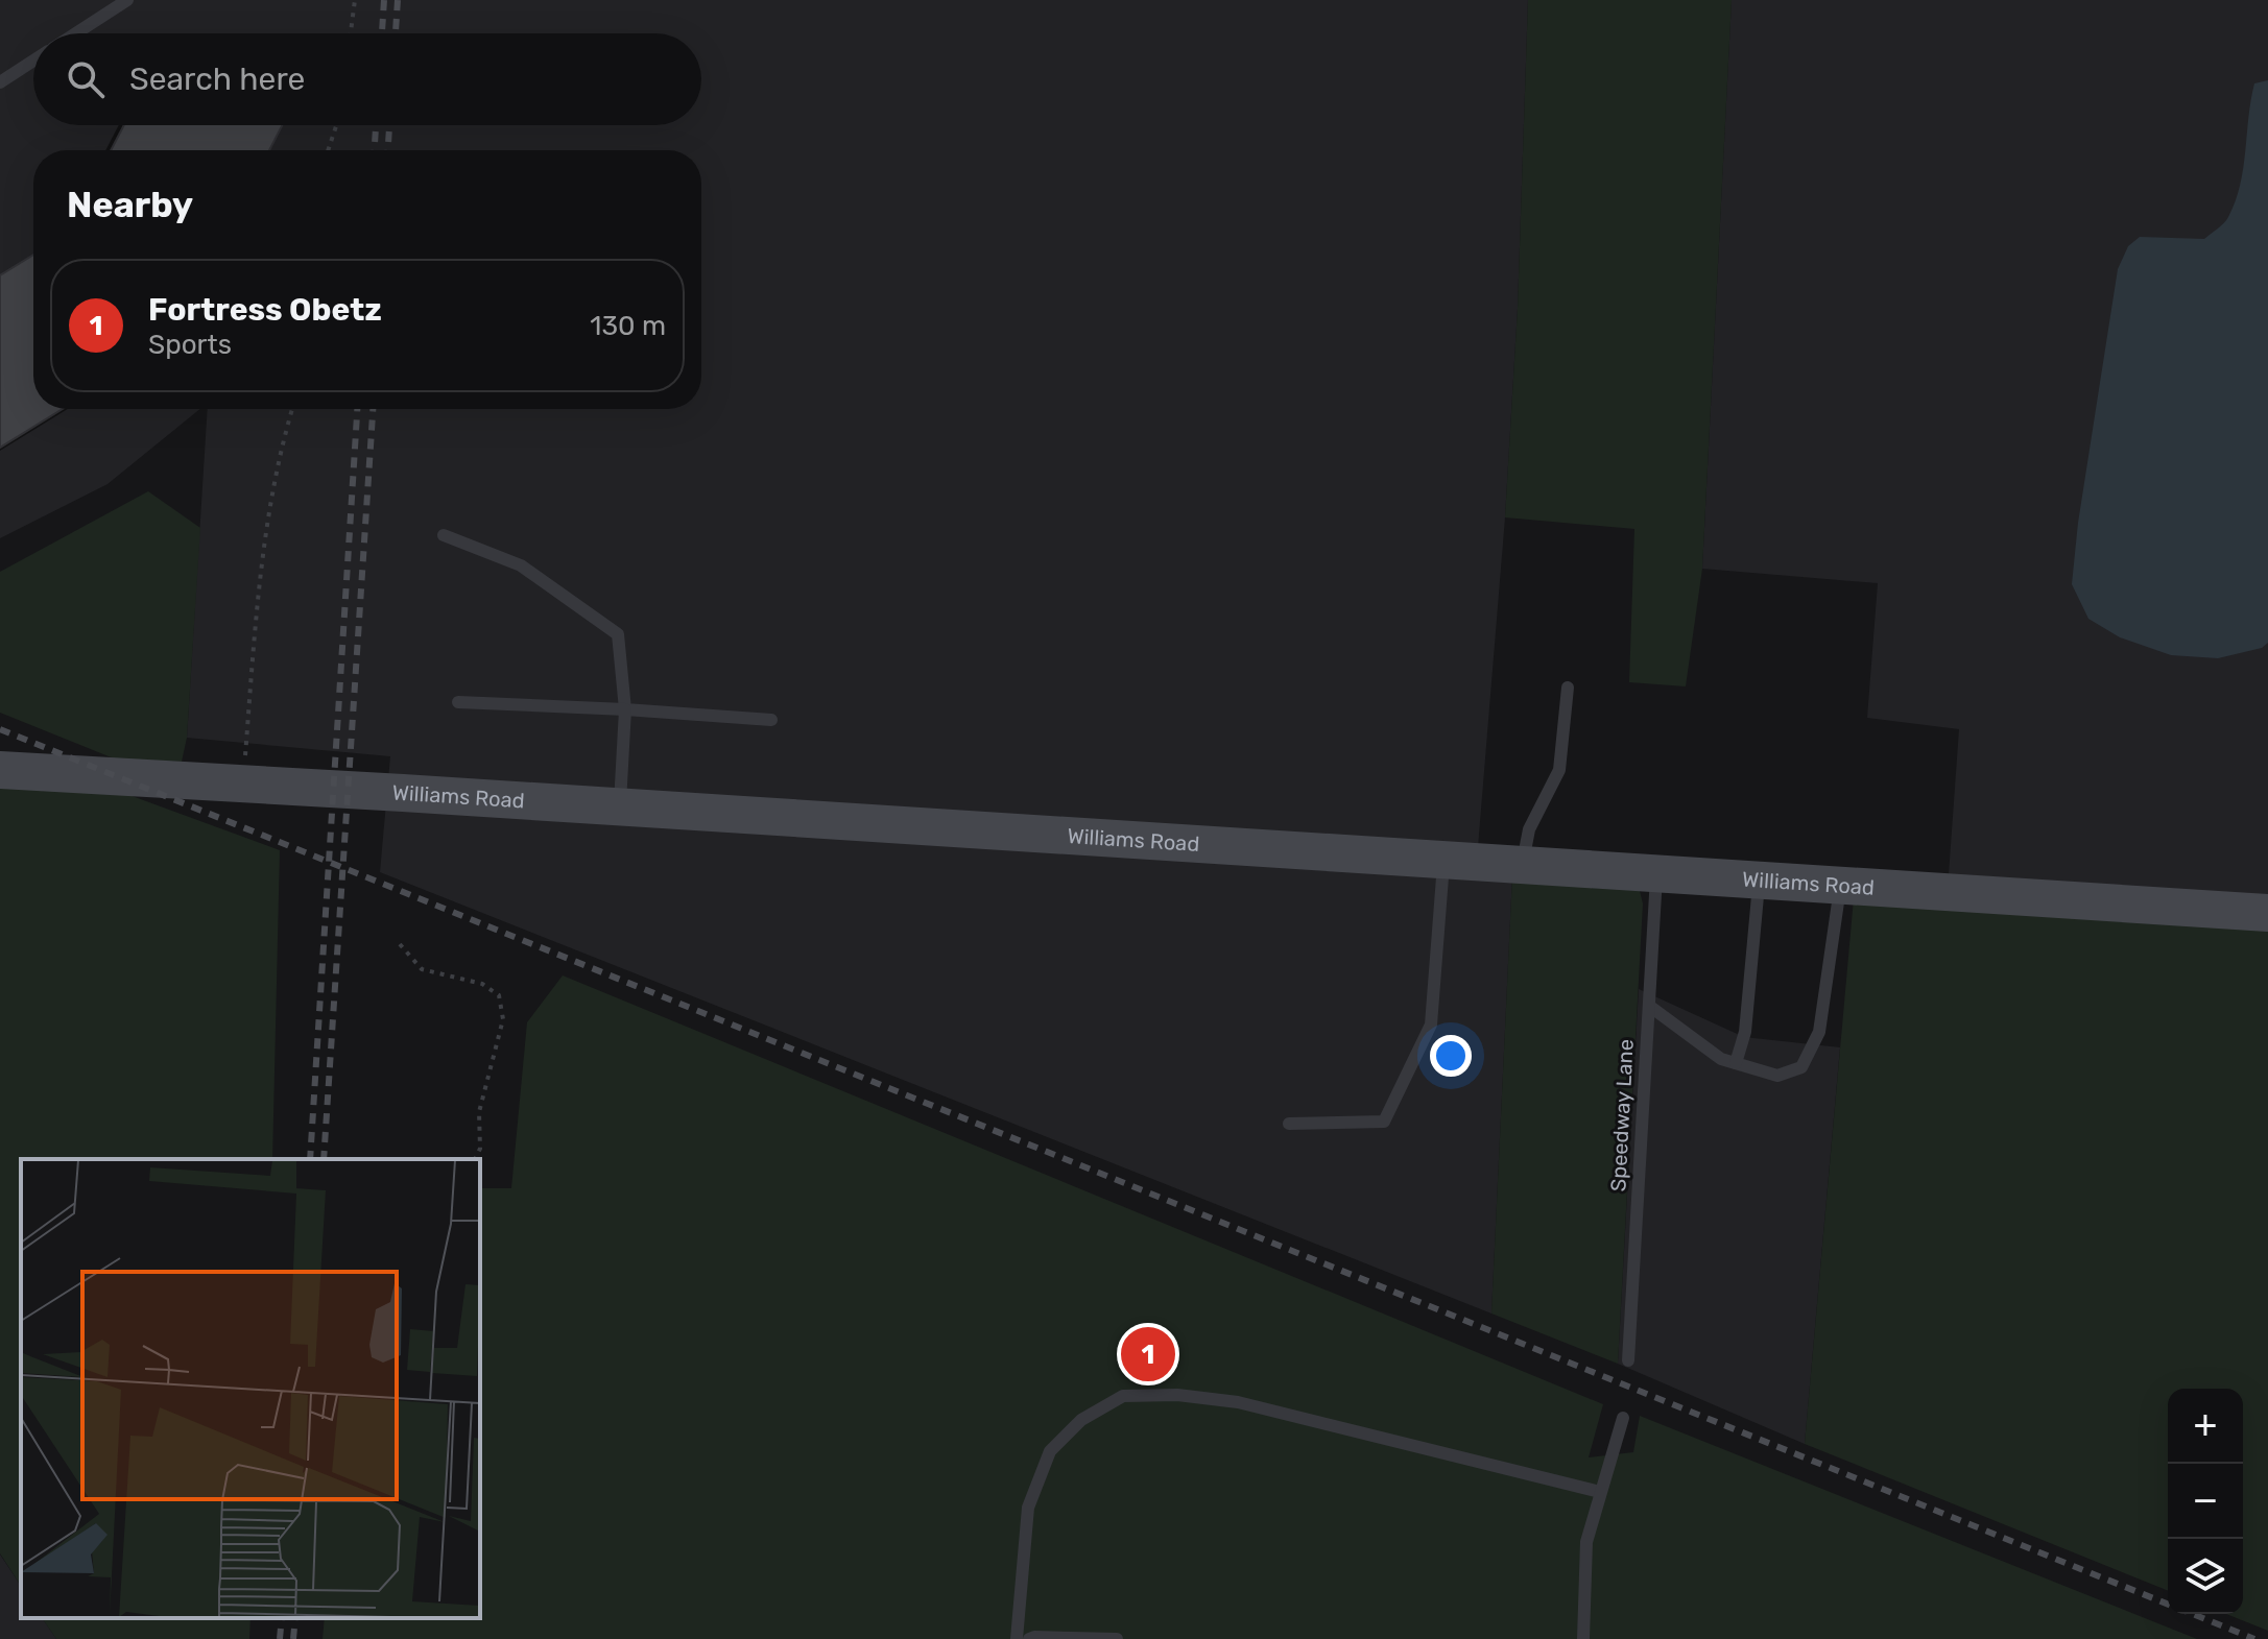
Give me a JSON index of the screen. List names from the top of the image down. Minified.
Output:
{"streets":{"main road":["Williams Road"],"lane":["Speedway Lane"]},"crossings":[["Williams Road","Speedway Lane"]],"page":{"search":"Search here","heading":"Nearby","list":[{"mark":"1","name":"Fortress Obetz","note":"Sports","value":"130 m"}],"pins":"1","map_buttons":["+","−"]}}
